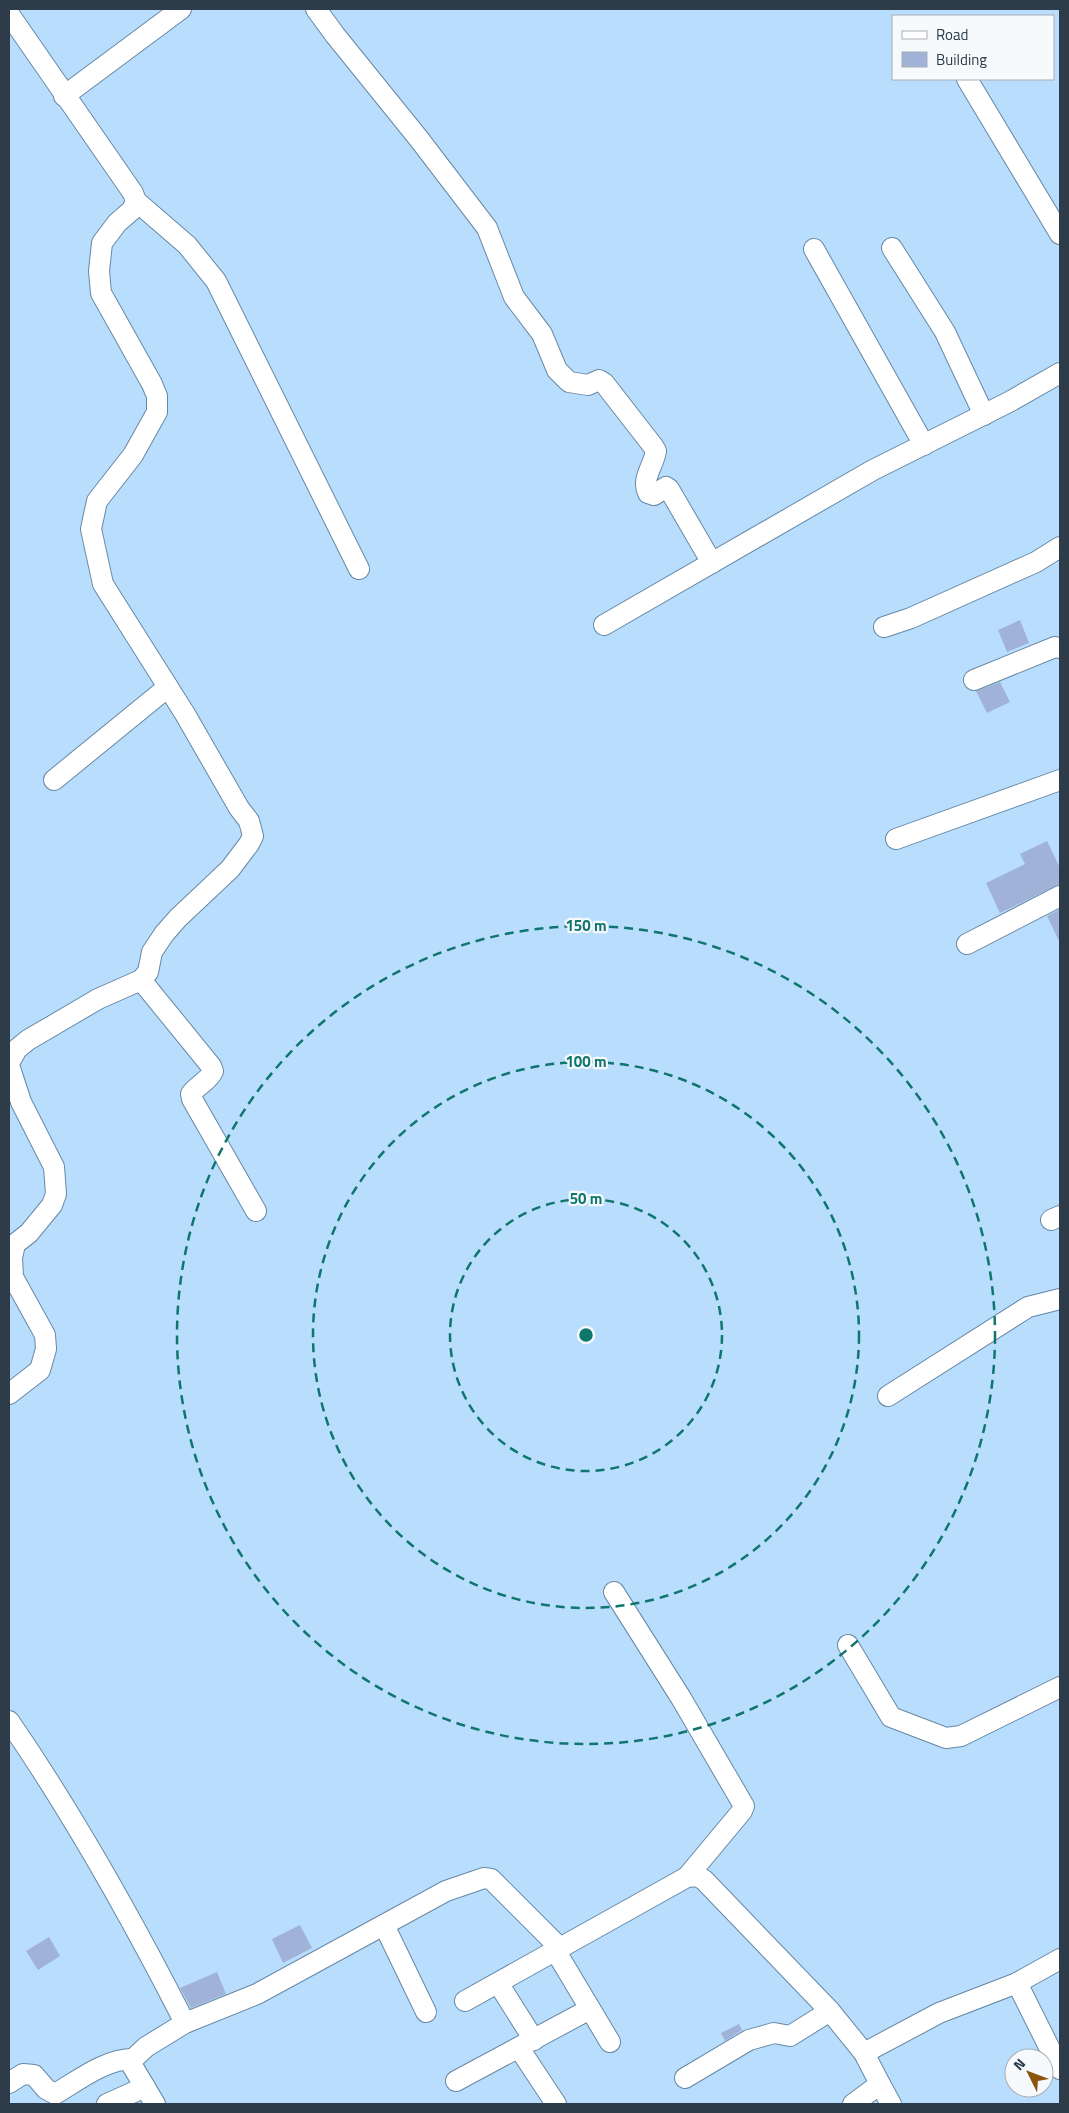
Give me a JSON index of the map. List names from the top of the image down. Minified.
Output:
{"legend":["Road","Building"],"north":"top left","rings":["150 m","100 m","50 m"]}
